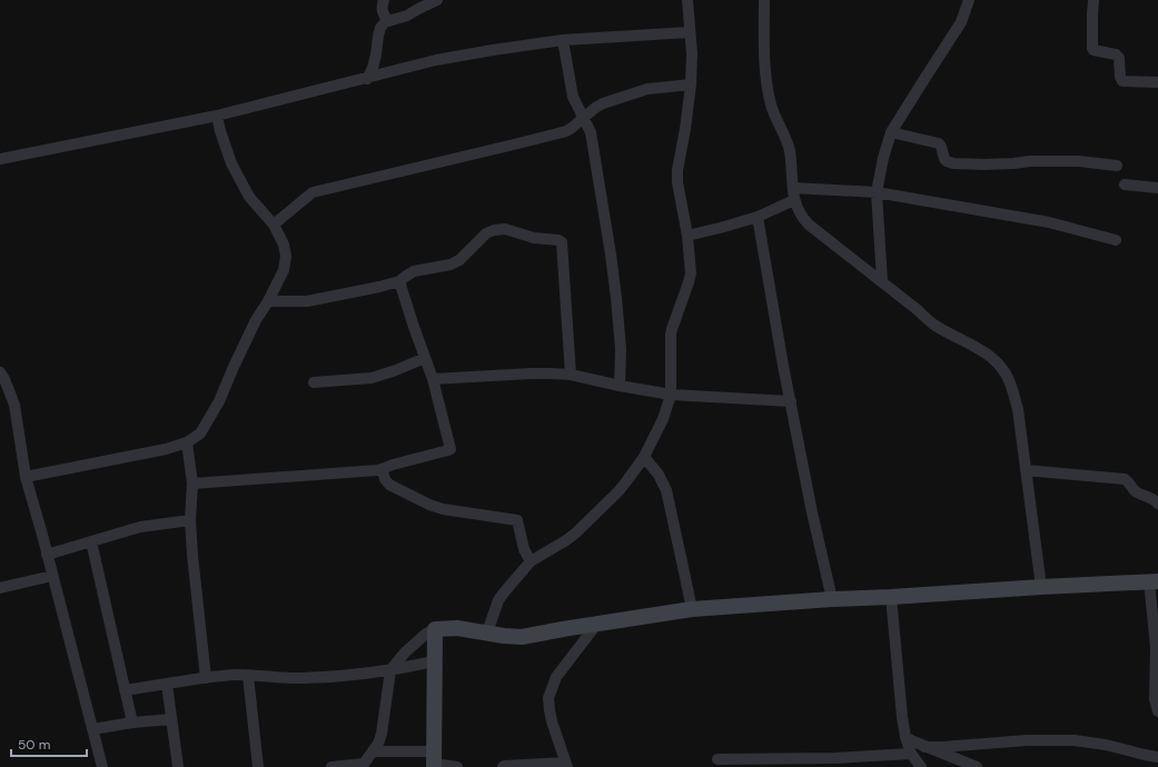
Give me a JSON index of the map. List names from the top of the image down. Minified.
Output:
{"scale_bar":"50 m"}
